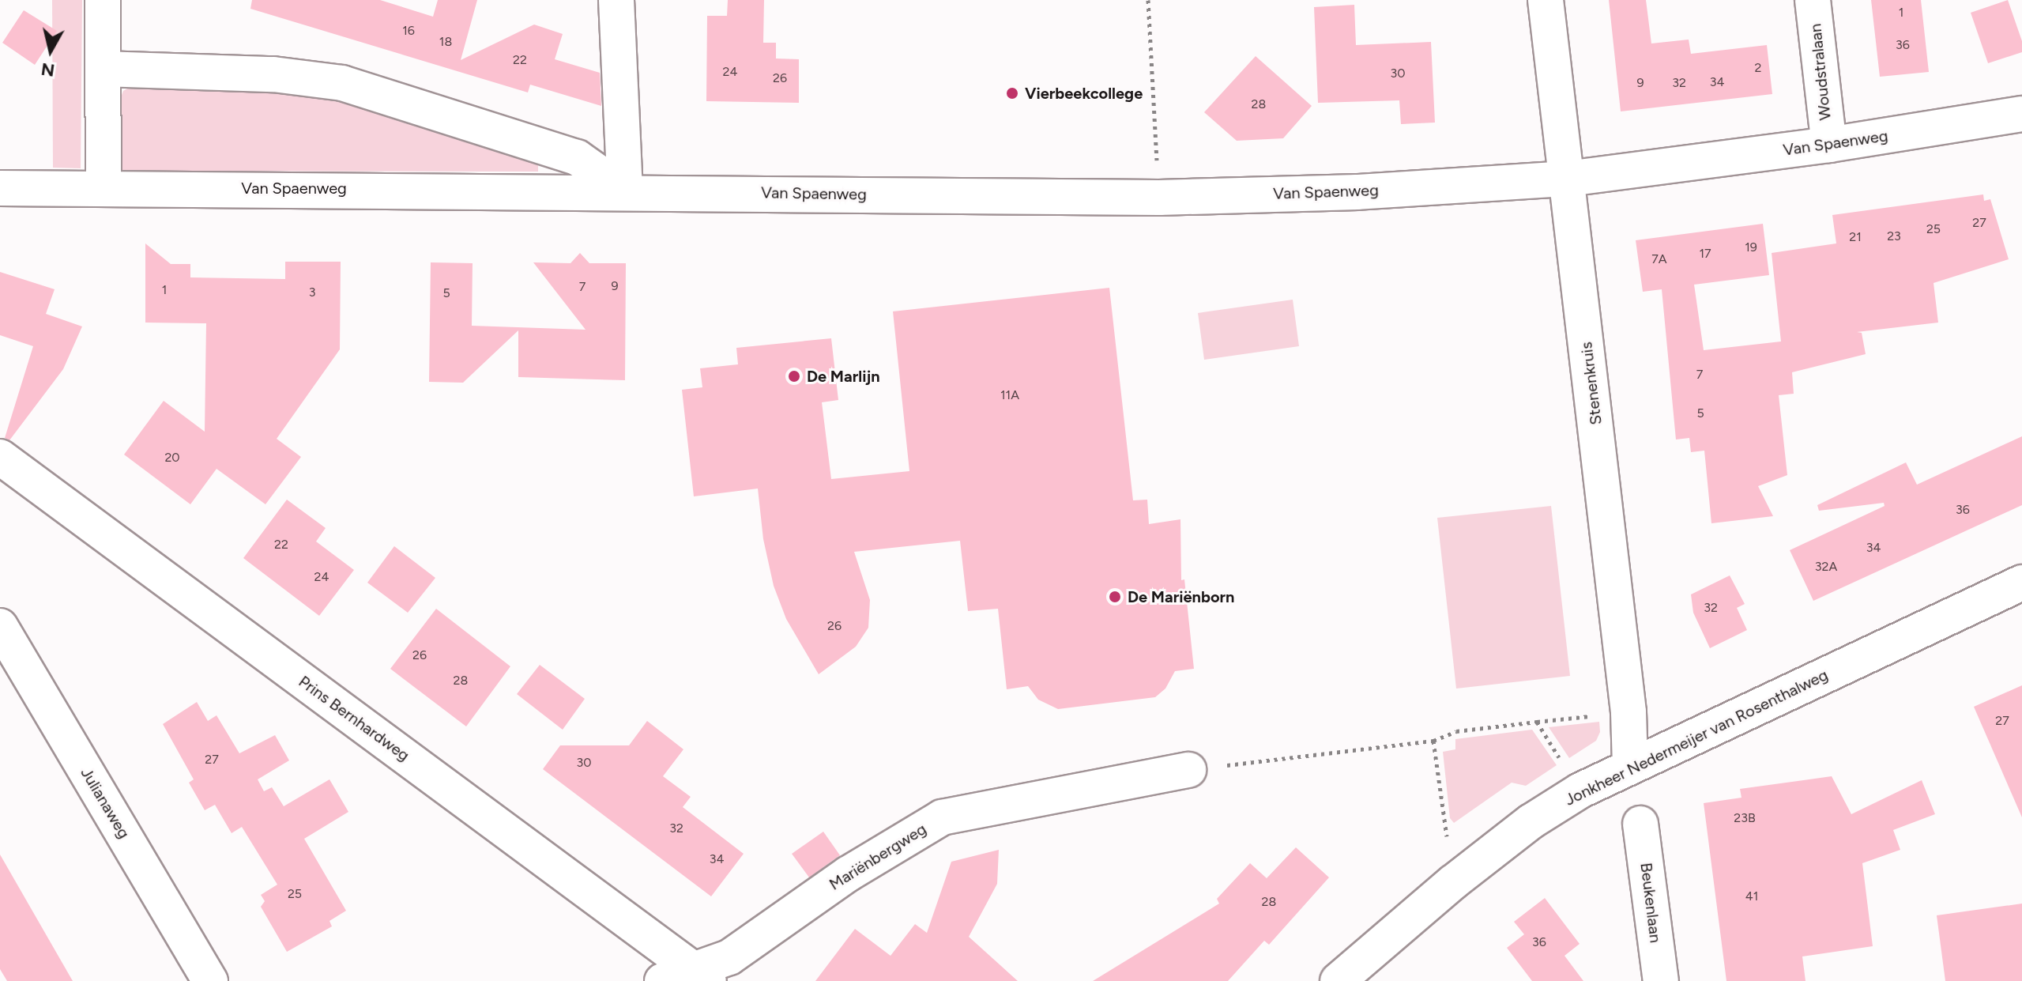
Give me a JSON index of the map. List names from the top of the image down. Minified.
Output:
{"streets":{"street":["Woudstralaan","Van Spaenweg","Stenenkruis","Prins Bernhardweg","Jonkheer Nedermeijer van Rosenthalweg","Julianaweg","Mariënbergweg","Beukenlaan"]},"crossings":[["Woudstralaan","Van Spaenweg"],["Van Spaenweg","Stenenkruis"],["Stenenkruis","Jonkheer Nedermeijer van Rosenthalweg"],["Prins Bernhardweg","Mariënbergweg"]],"places":["Vierbeekcollege","De Marlijn","De Mariënborn"],"house_numbers":["1","16","18","36","22","2","24","30","26","34","9","32","28","27","25","23","21","19","17","7A","9","7","1","3","5","7","11A","5","20","36","22","34","32A","24","32","26","26","28","27","27","30","23B","32","34","25","41","28","36"],"north":"bottom"}
